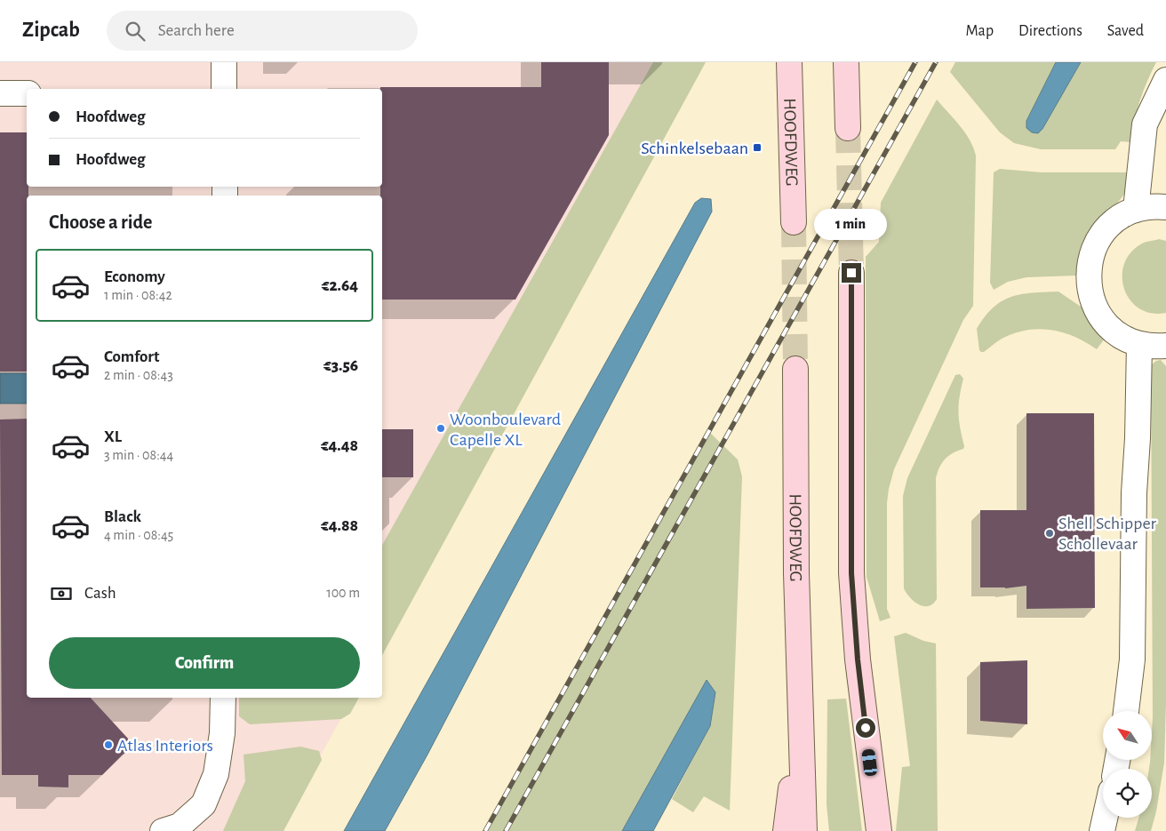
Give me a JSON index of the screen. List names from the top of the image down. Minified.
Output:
{"streets":{"main road":["HOOFDWEG"]},"places":{"transit":["Schinkelsebaan"],"other":["Woonboulevard Capelle XL","Shell Schipper Schollevaar","Atlas Interiors"]},"north":"top left","page":{"header":"Zipcab","search":"Search here","nav":["Map","Directions","Saved"],"banner":["Hoofdweg","Hoofdweg"],"heading":"Choose a ride","bubble":"1 min","list":[{"name":"Economy","note":"1 min · 08:42","value":"€2.64"},{"name":"Comfort","note":"2 min · 08:43","value":"€3.56"},{"name":"XL","note":"3 min · 08:44","value":"€4.48"},{"name":"Black","note":"4 min · 08:45","value":"€4.88"}],"pay":["Cash","100 m"],"buttons":"Confirm"}}
